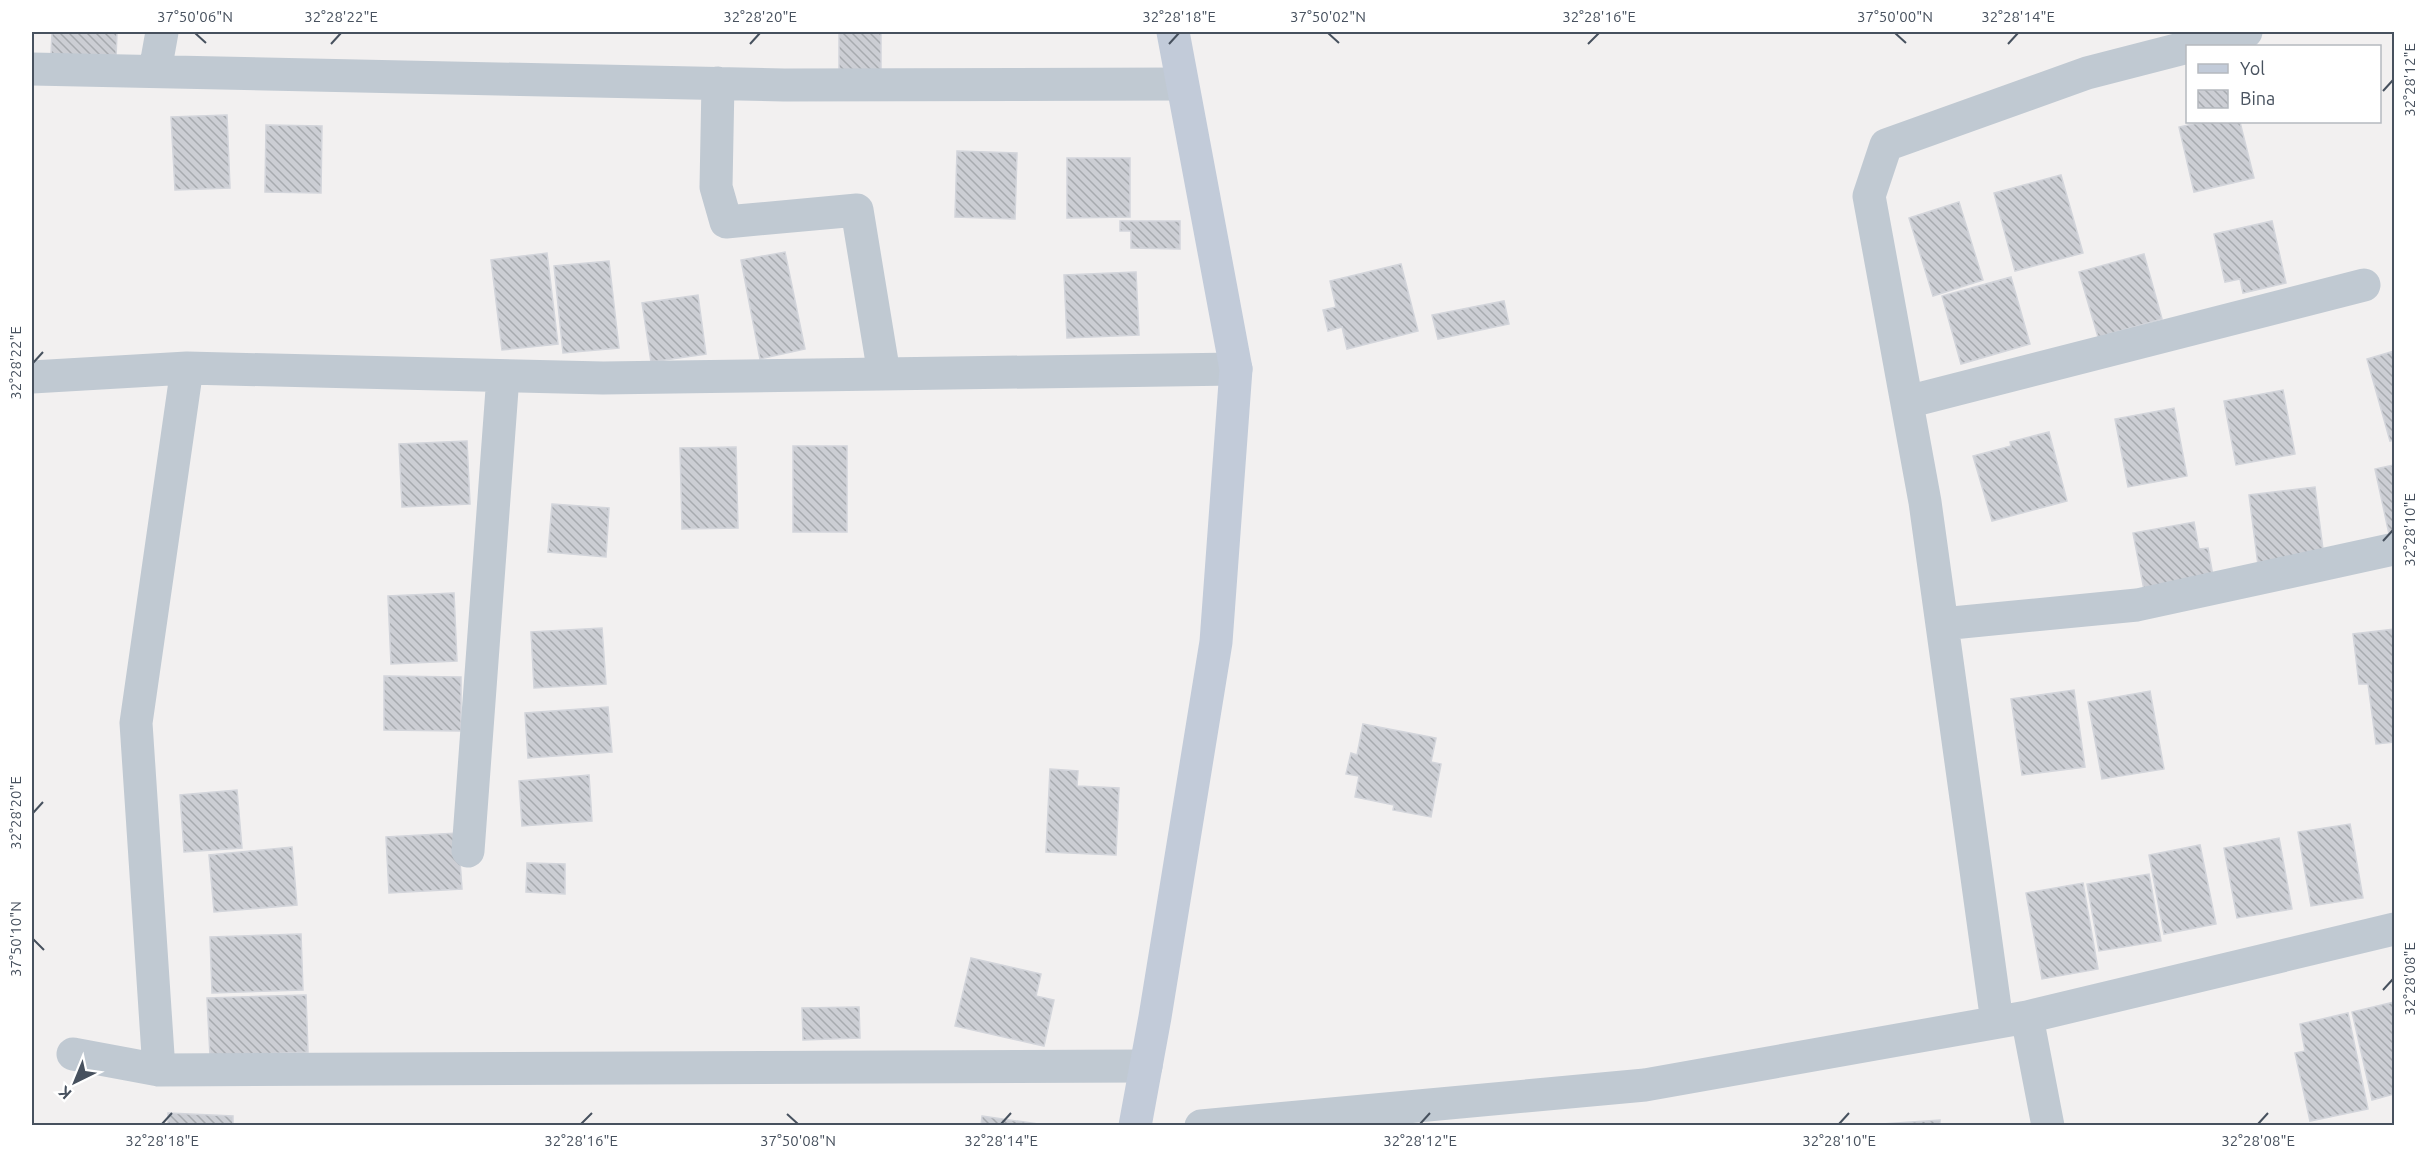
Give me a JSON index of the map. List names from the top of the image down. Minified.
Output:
{"legend":["Yol","Bina"],"north":"bottom left","coordinates":["37°50'06\"N","32°28'22\"E","32°28'20\"E","32°28'18\"E","37°50'02\"N","32°28'16\"E","37°50'00\"N","32°28'14\"E","32°28'12\"E","32°28'10\"E","37°50'10\"N","32°28'08\"E","37°50'08\"N"]}
